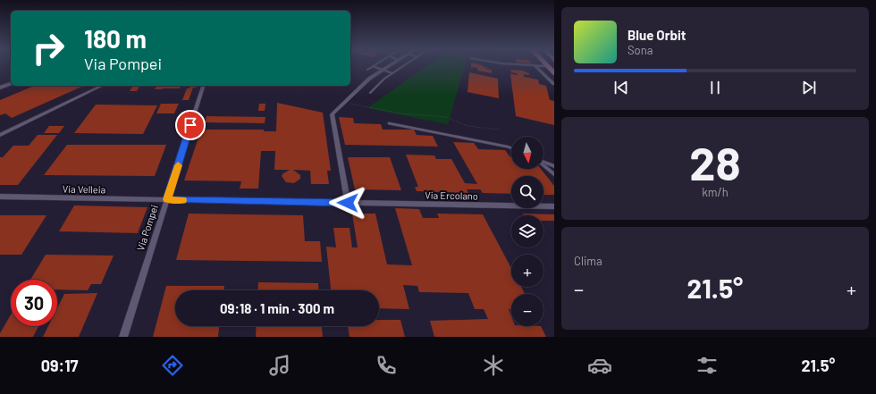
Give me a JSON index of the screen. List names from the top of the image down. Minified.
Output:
{"streets":{"street":["Via Velleia","Via Ercolano","Via Pompei"]},"crossings":[["Via Velleia","Via Ercolano"],["Via Velleia","Via Pompei"],["Via Ercolano","Via Pompei"]],"north":"bottom","page":{"turn":["180 m","Via Pompei"],"song":["Blue Orbit","Sona"],"tile":[["28","km/h"],"Clima"],"map_buttons":["+","−"],"heat":["−","21.5°","+"],"limit":"30","trip":"09:18 · 1 min · 300 m","tabs":["09:17","21.5°"]}}
